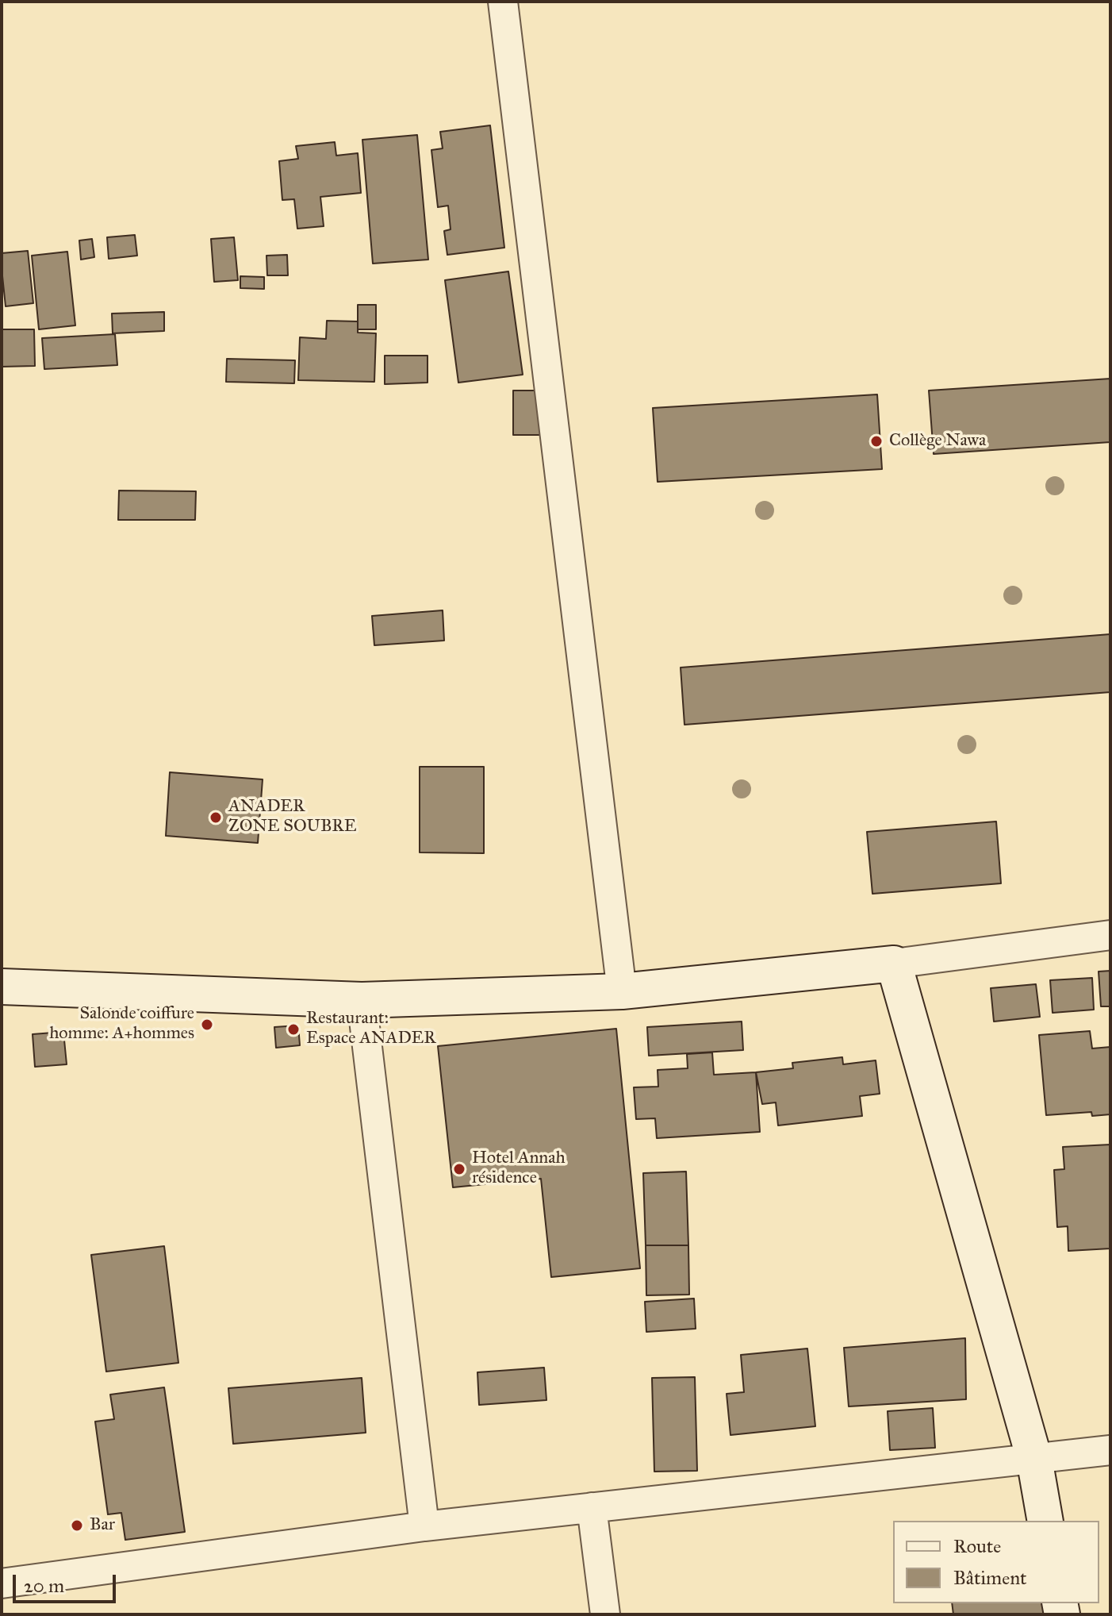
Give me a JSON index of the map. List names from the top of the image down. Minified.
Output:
{"places":["Collège Nawa","ANADER ZONE SOUBRE","Salonde coiffure homme: A+hommes","Restaurant: Espace ANADER","Hotel Annah résidence","Bar"],"legend":["Route","Bâtiment"],"scale_bar":"20 m"}
